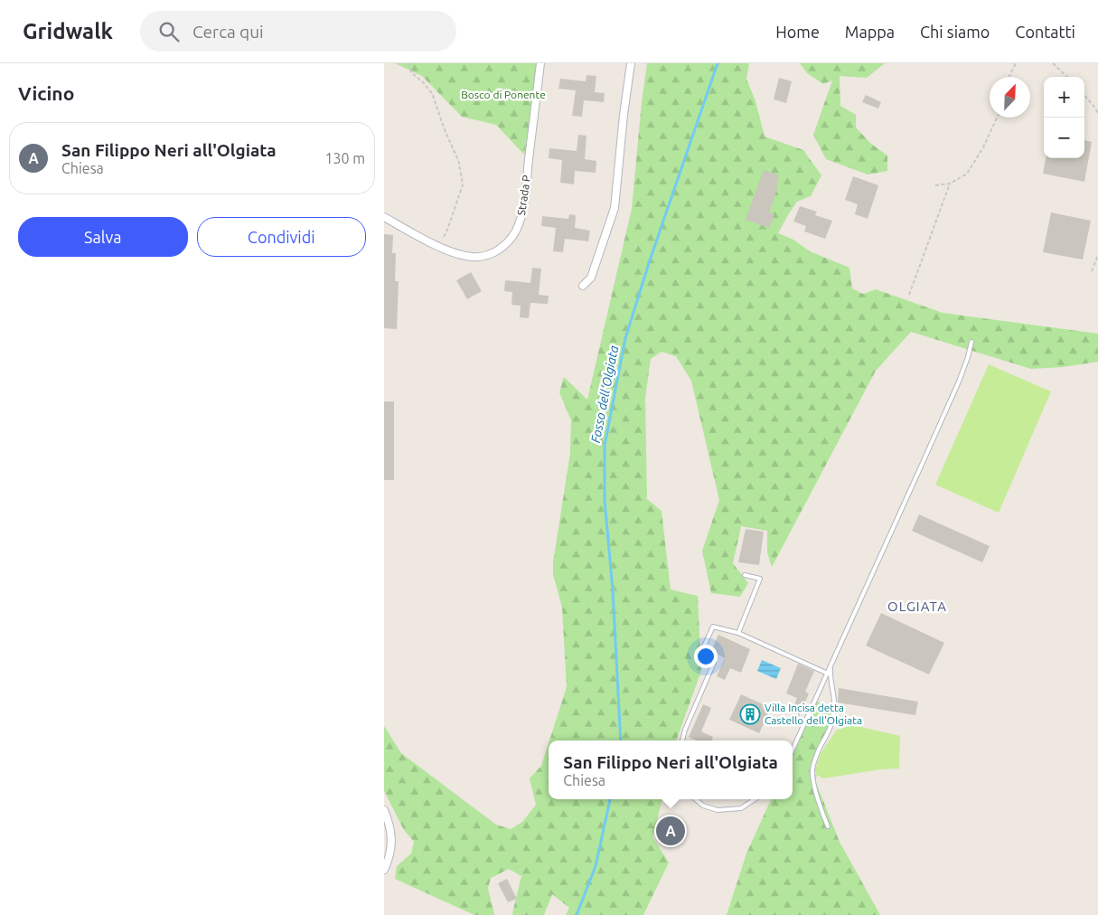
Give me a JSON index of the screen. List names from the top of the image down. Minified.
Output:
{"streets":{"street":["Strada P"]},"districts":["OLGIATA"],"water":["Fosso dell’Olgiata"],"parks":["Bosco di Ponente"],"places":{"building":["Villa Incisa detta Castello dell'Olgiata"]},"north":"top right","page":{"header":"Gridwalk","search":"Cerca qui","nav":["Home","Mappa","Chi siamo","Contatti"],"heading":"Vicino","map_buttons":["+","−"],"list":[{"mark":"A","name":"San Filippo Neri all'Olgiata","note":"Chiesa","value":"130 m"}],"buttons":["Salva","Condividi"],"popup":["San Filippo Neri all'Olgiata","Chiesa"],"pins":"A"}}
